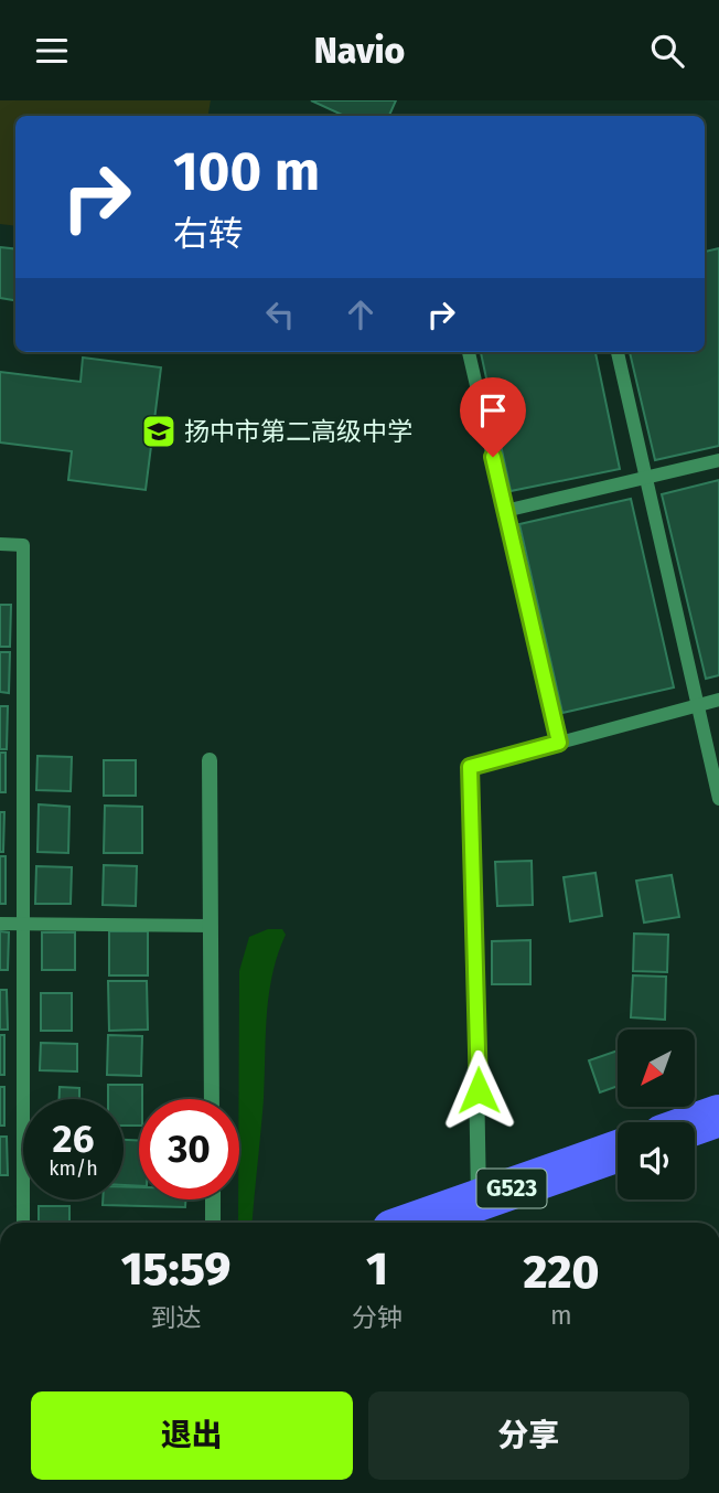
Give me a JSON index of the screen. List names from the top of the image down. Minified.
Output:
{"streets":{"highway":["G523"]},"places":{"school or university":["扬中市第二高级中学"]},"north":"bottom left","page":{"header":"Navio","turn":["100 m","右转"],"speed":"26 km/h","limit":"30","eta":["15:59","到达","1","分钟","220","m"],"buttons":["退出","分享"]}}
